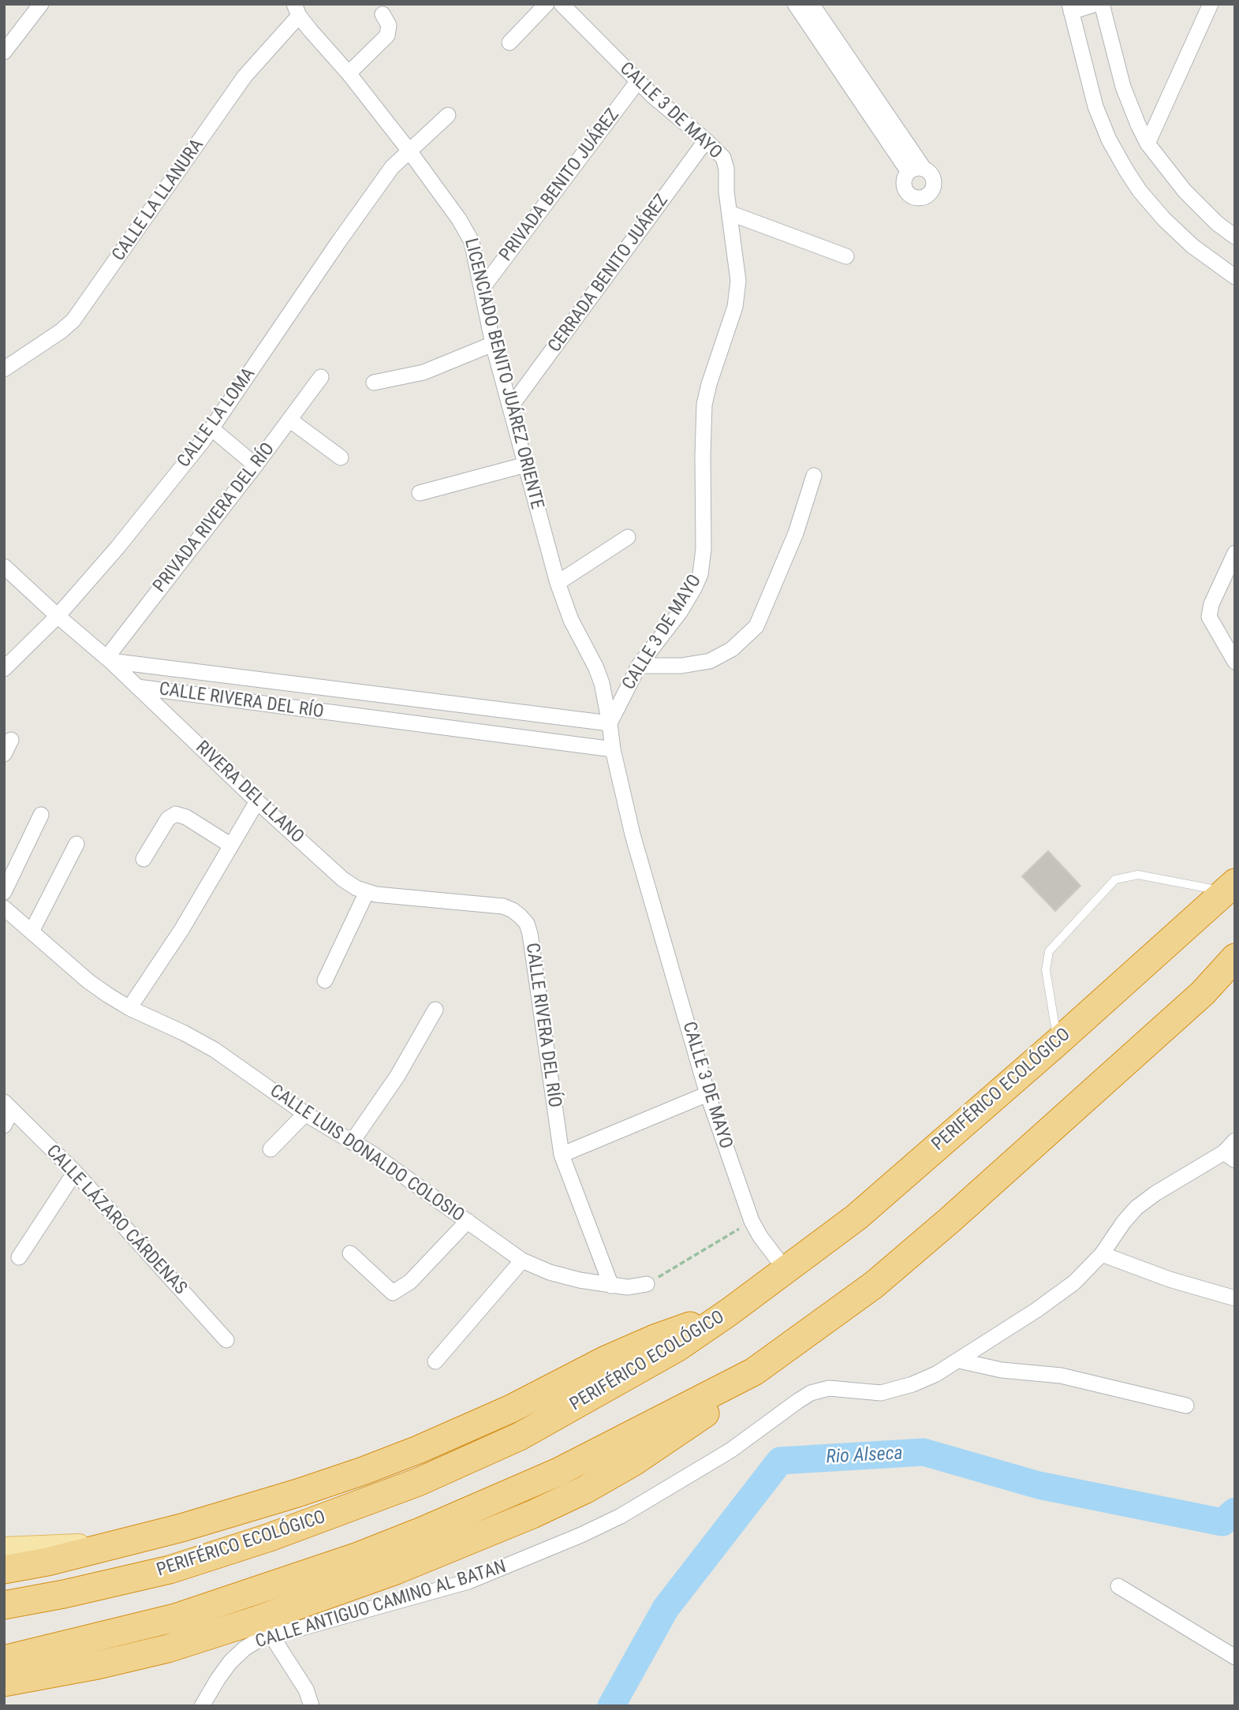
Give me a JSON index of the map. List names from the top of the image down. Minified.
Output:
{"streets":{"highway":["PERIFÉRICO ECOLÓGICO"],"street":["CALLE 3 DE MAYO","PRIVADA BENITO JUÁREZ","CALLE LA LLANURA","CERRADA BENITO JUÁREZ","LICENCIADO BENITO JUÁREZ ORIENTE","CALLE LA LOMA","PRIVADA RIVERA DEL RÍO","CALLE RIVERA DEL RÍO","RIVERA DEL LLANO","CALLE LUIS DONALDO COLOSIO","CALLE LÁZARO CÁRDENAS","CALLE ANTIGUO CAMINO AL BATAN"]},"crossings":[["CALLE 3 DE MAYO","PRIVADA BENITO JUÁREZ"],["CALLE 3 DE MAYO","CERRADA BENITO JUÁREZ"],["CALLE 3 DE MAYO","LICENCIADO BENITO JUÁREZ ORIENTE"],["CALLE 3 DE MAYO","CALLE RIVERA DEL RÍO"],["CALLE 3 DE MAYO","PERIFÉRICO ECOLÓGICO"],["PRIVADA BENITO JUÁREZ","LICENCIADO BENITO JUÁREZ ORIENTE"],["CALLE LA LLANURA","LICENCIADO BENITO JUÁREZ ORIENTE"],["CERRADA BENITO JUÁREZ","LICENCIADO BENITO JUÁREZ ORIENTE"],["LICENCIADO BENITO JUÁREZ ORIENTE","CALLE LA LOMA"],["LICENCIADO BENITO JUÁREZ ORIENTE","CALLE RIVERA DEL RÍO"],["CALLE LA LOMA","CALLE RIVERA DEL RÍO"],["PRIVADA RIVERA DEL RÍO","CALLE RIVERA DEL RÍO"],["CALLE RIVERA DEL RÍO","RIVERA DEL LLANO"],["CALLE RIVERA DEL RÍO","CALLE LUIS DONALDO COLOSIO"]],"water":["Rio Alseca"]}
